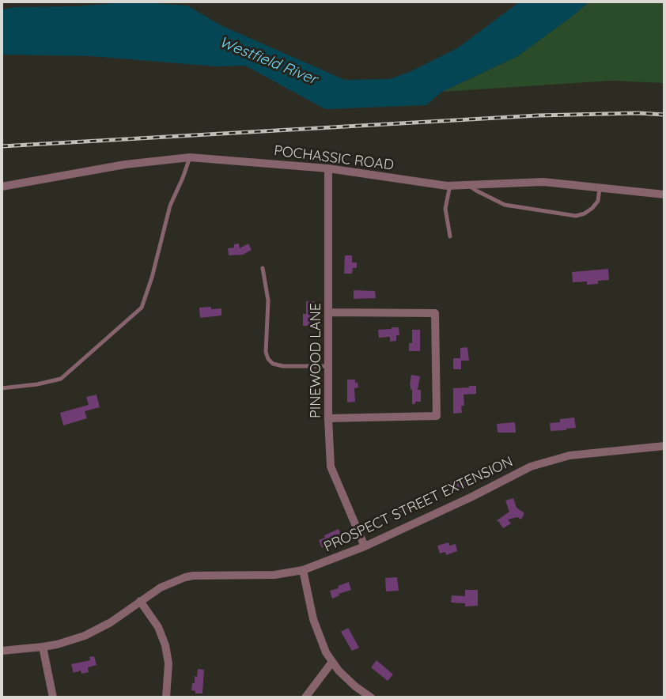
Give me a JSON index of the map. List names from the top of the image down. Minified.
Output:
{"streets":{"street":["POCHASSIC ROAD","PINEWOOD LANE","PROSPECT STREET EXTENSION"]},"crossings":[["POCHASSIC ROAD","PINEWOOD LANE"],["PINEWOOD LANE","PROSPECT STREET EXTENSION"]],"water":["Westfield River"]}
